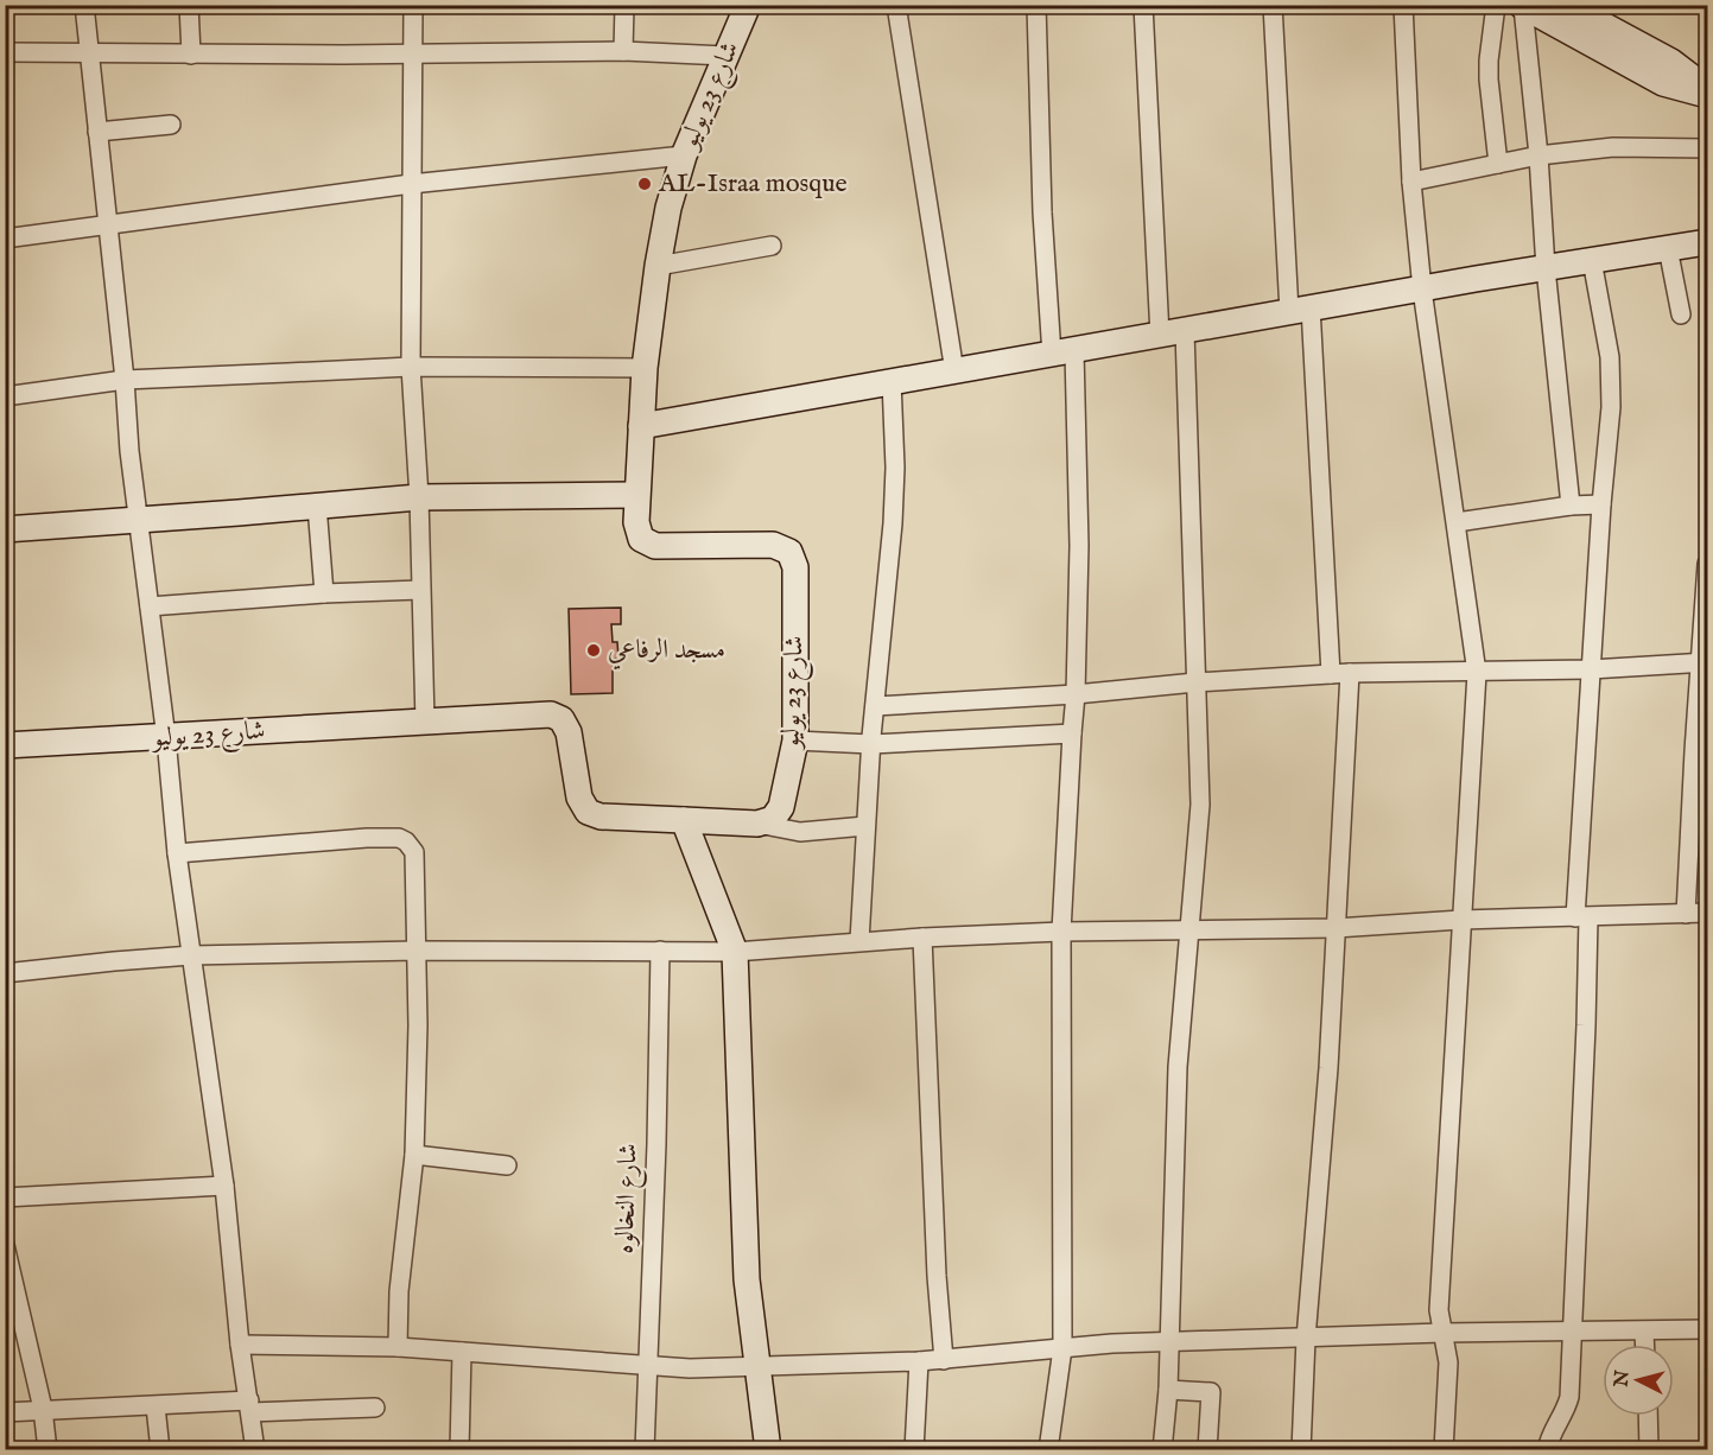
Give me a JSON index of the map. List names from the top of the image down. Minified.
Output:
{"streets":{"street":["شارع 23 يوليو","شارع النخالوه"]},"places":["AL-Israa mosque","مسجد الرفاعي"],"north":"left"}
